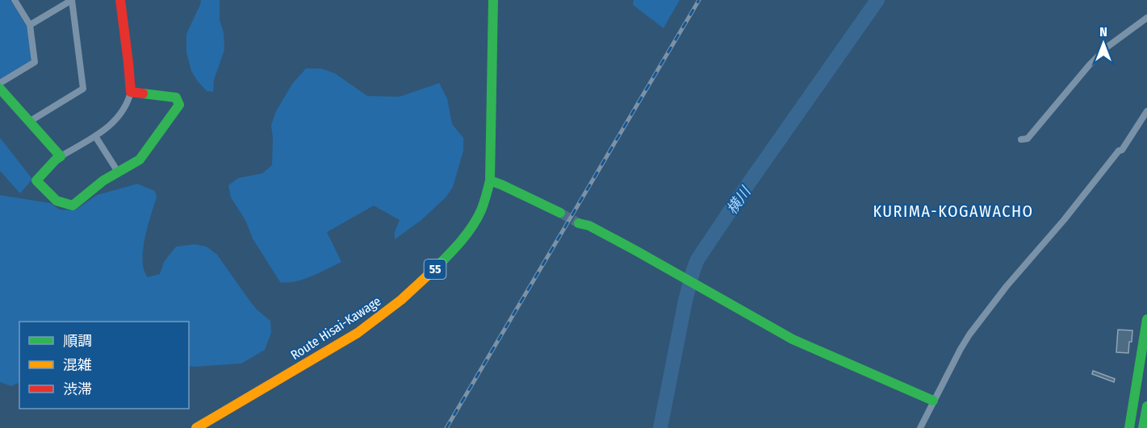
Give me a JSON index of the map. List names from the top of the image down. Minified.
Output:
{"streets":{"main road":["55","Route Hisai-Kawage"]},"districts":["KURIMA-KOGAWACHO"],"water":["横川"],"legend":["順調","混雑","渋滞"],"north":"top"}
